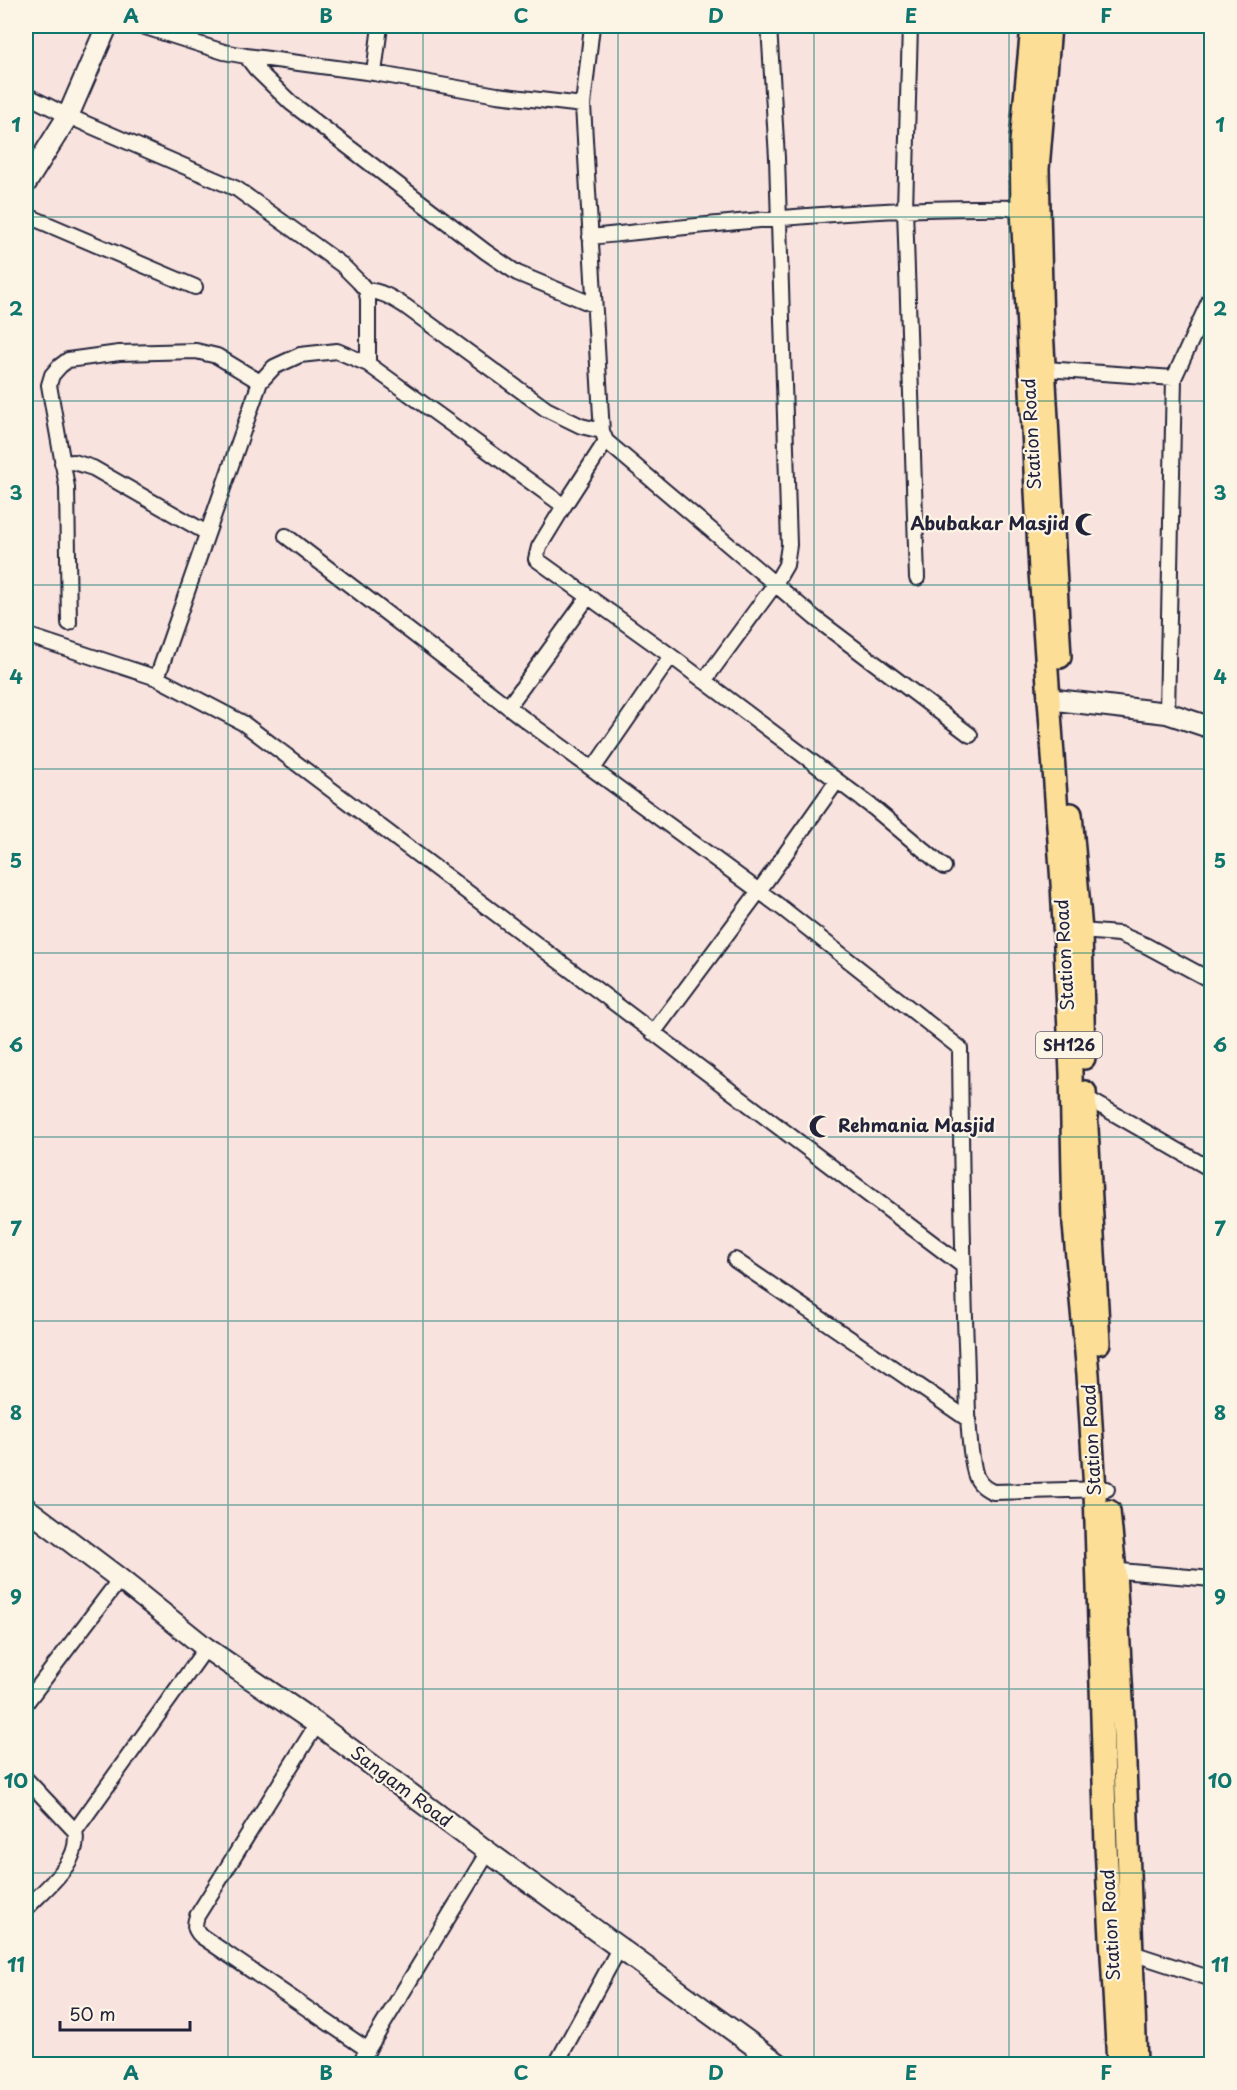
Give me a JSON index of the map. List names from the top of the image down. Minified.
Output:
{"streets":{"main road":["Station Road","SH126"],"street":["Sangam Road"]},"places":{"mosque":["Abubakar Masjid","Rehmania Masjid"]},"scale_bar":"50 m","grid":{"columns":["A","B","C","D","E","F"],"rows":["1","2","3","4","5","6","7","8","9","10","11"]}}
